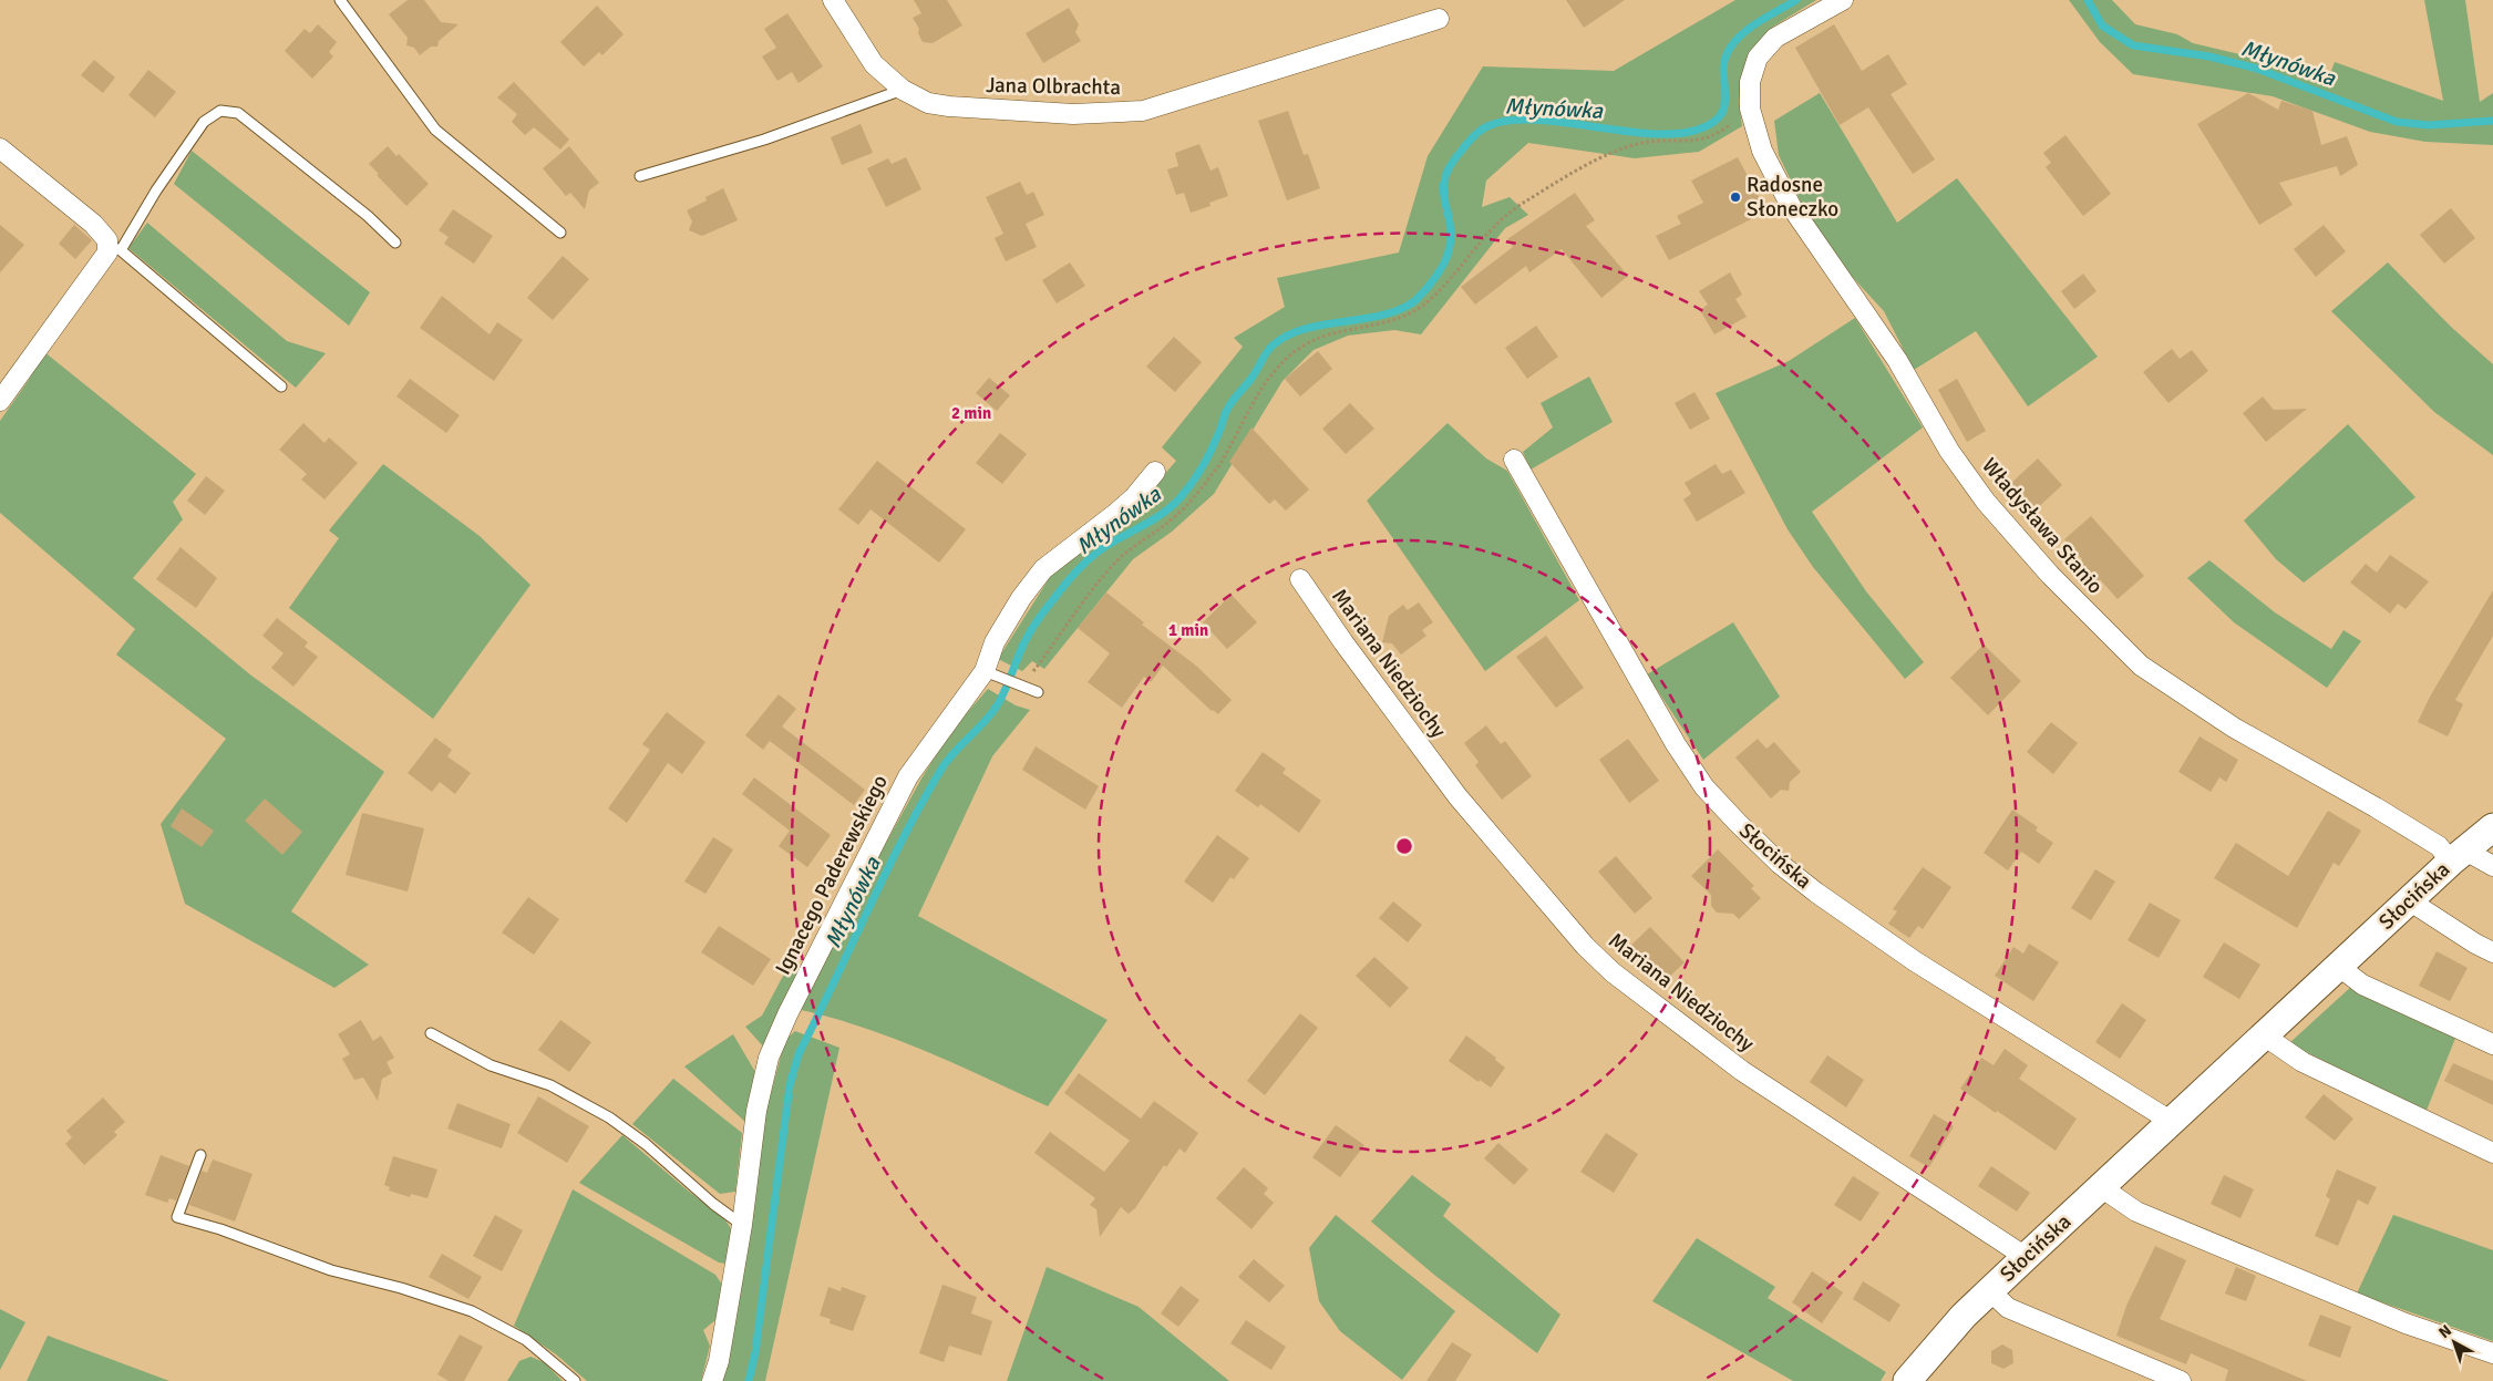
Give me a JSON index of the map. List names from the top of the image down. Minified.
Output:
{"streets":{"street":["Jana Olbrachta","Władysława Stanio","Mariana Niedziochy","Słocińska","Ignacego Paderewskiego"]},"crossings":[["Władysława Stanio","Słocińska"],["Mariana Niedziochy","Słocińska"]],"water":["Młynówka"],"places":["Radosne Słoneczko"],"north":"top left","rings":["2 min","1 min"]}
